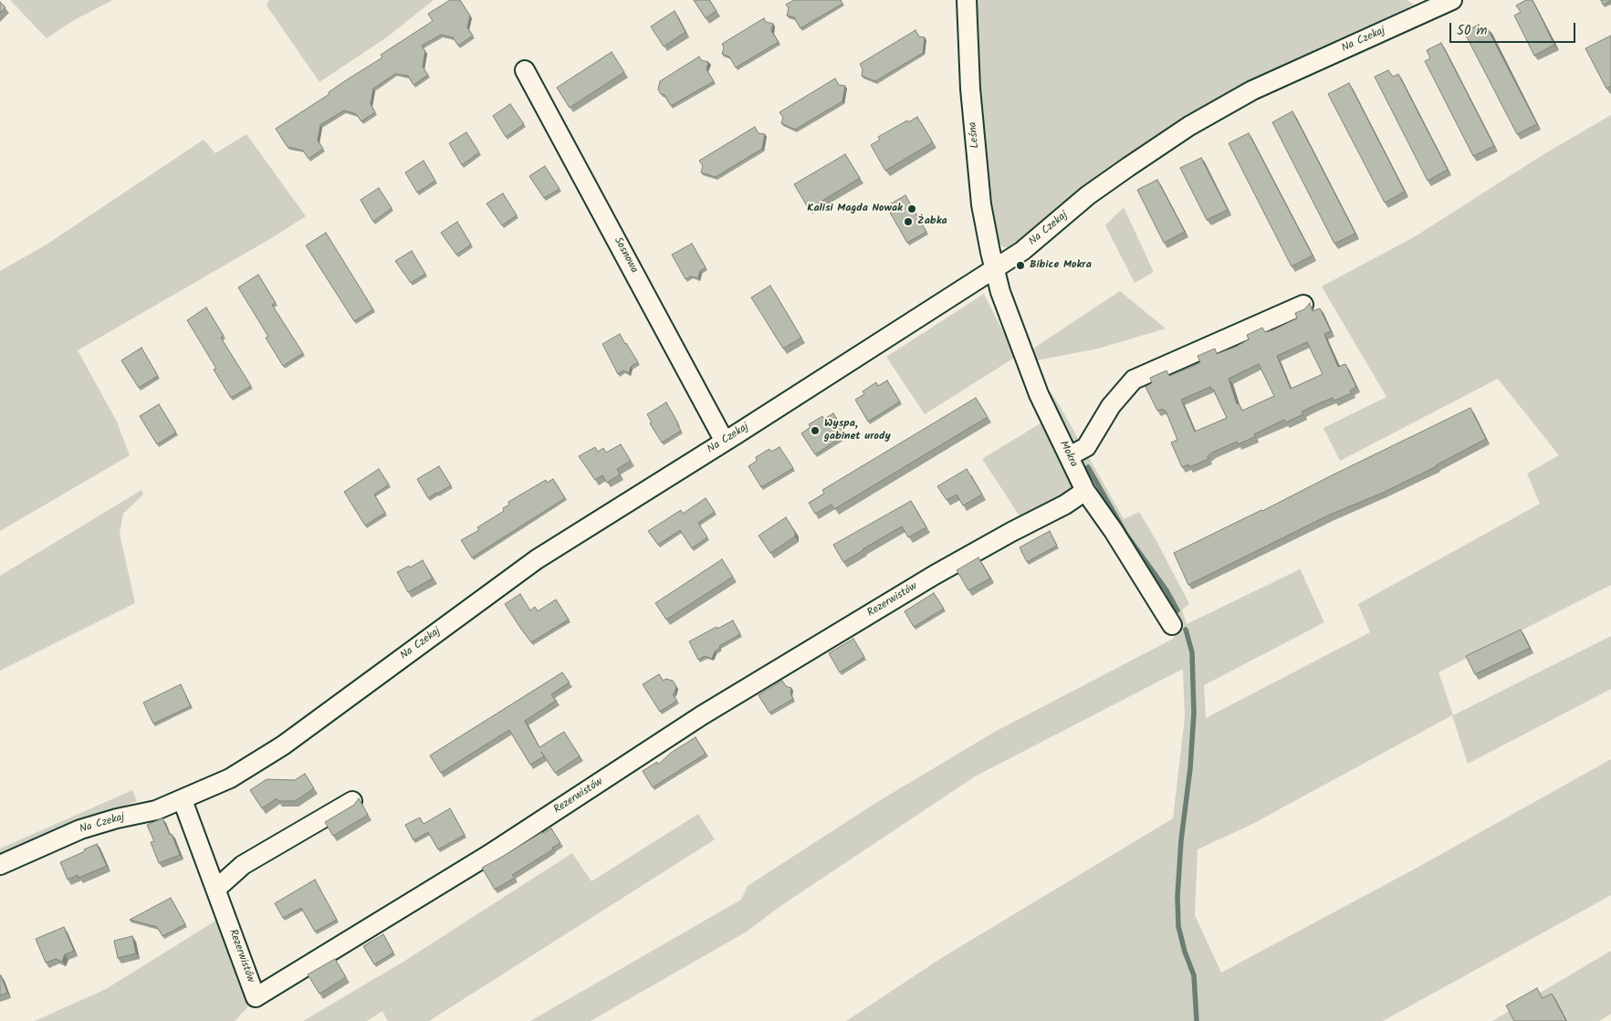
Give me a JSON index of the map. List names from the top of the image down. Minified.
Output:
{"streets":{"street":["Na Czekaj","Leśna","Sosnowa","Mokra","Rezerwistów"]},"crossings":[["Na Czekaj","Leśna"],["Na Czekaj","Sosnowa"],["Na Czekaj","Mokra"],["Na Czekaj","Rezerwistów"],["Leśna","Mokra"],["Mokra","Rezerwistów"]],"places":["Kalisi Magda Nowak","Żabka","Bibice Mokra","Wyspa, gabinet urody"],"scale_bar":"50 m"}
